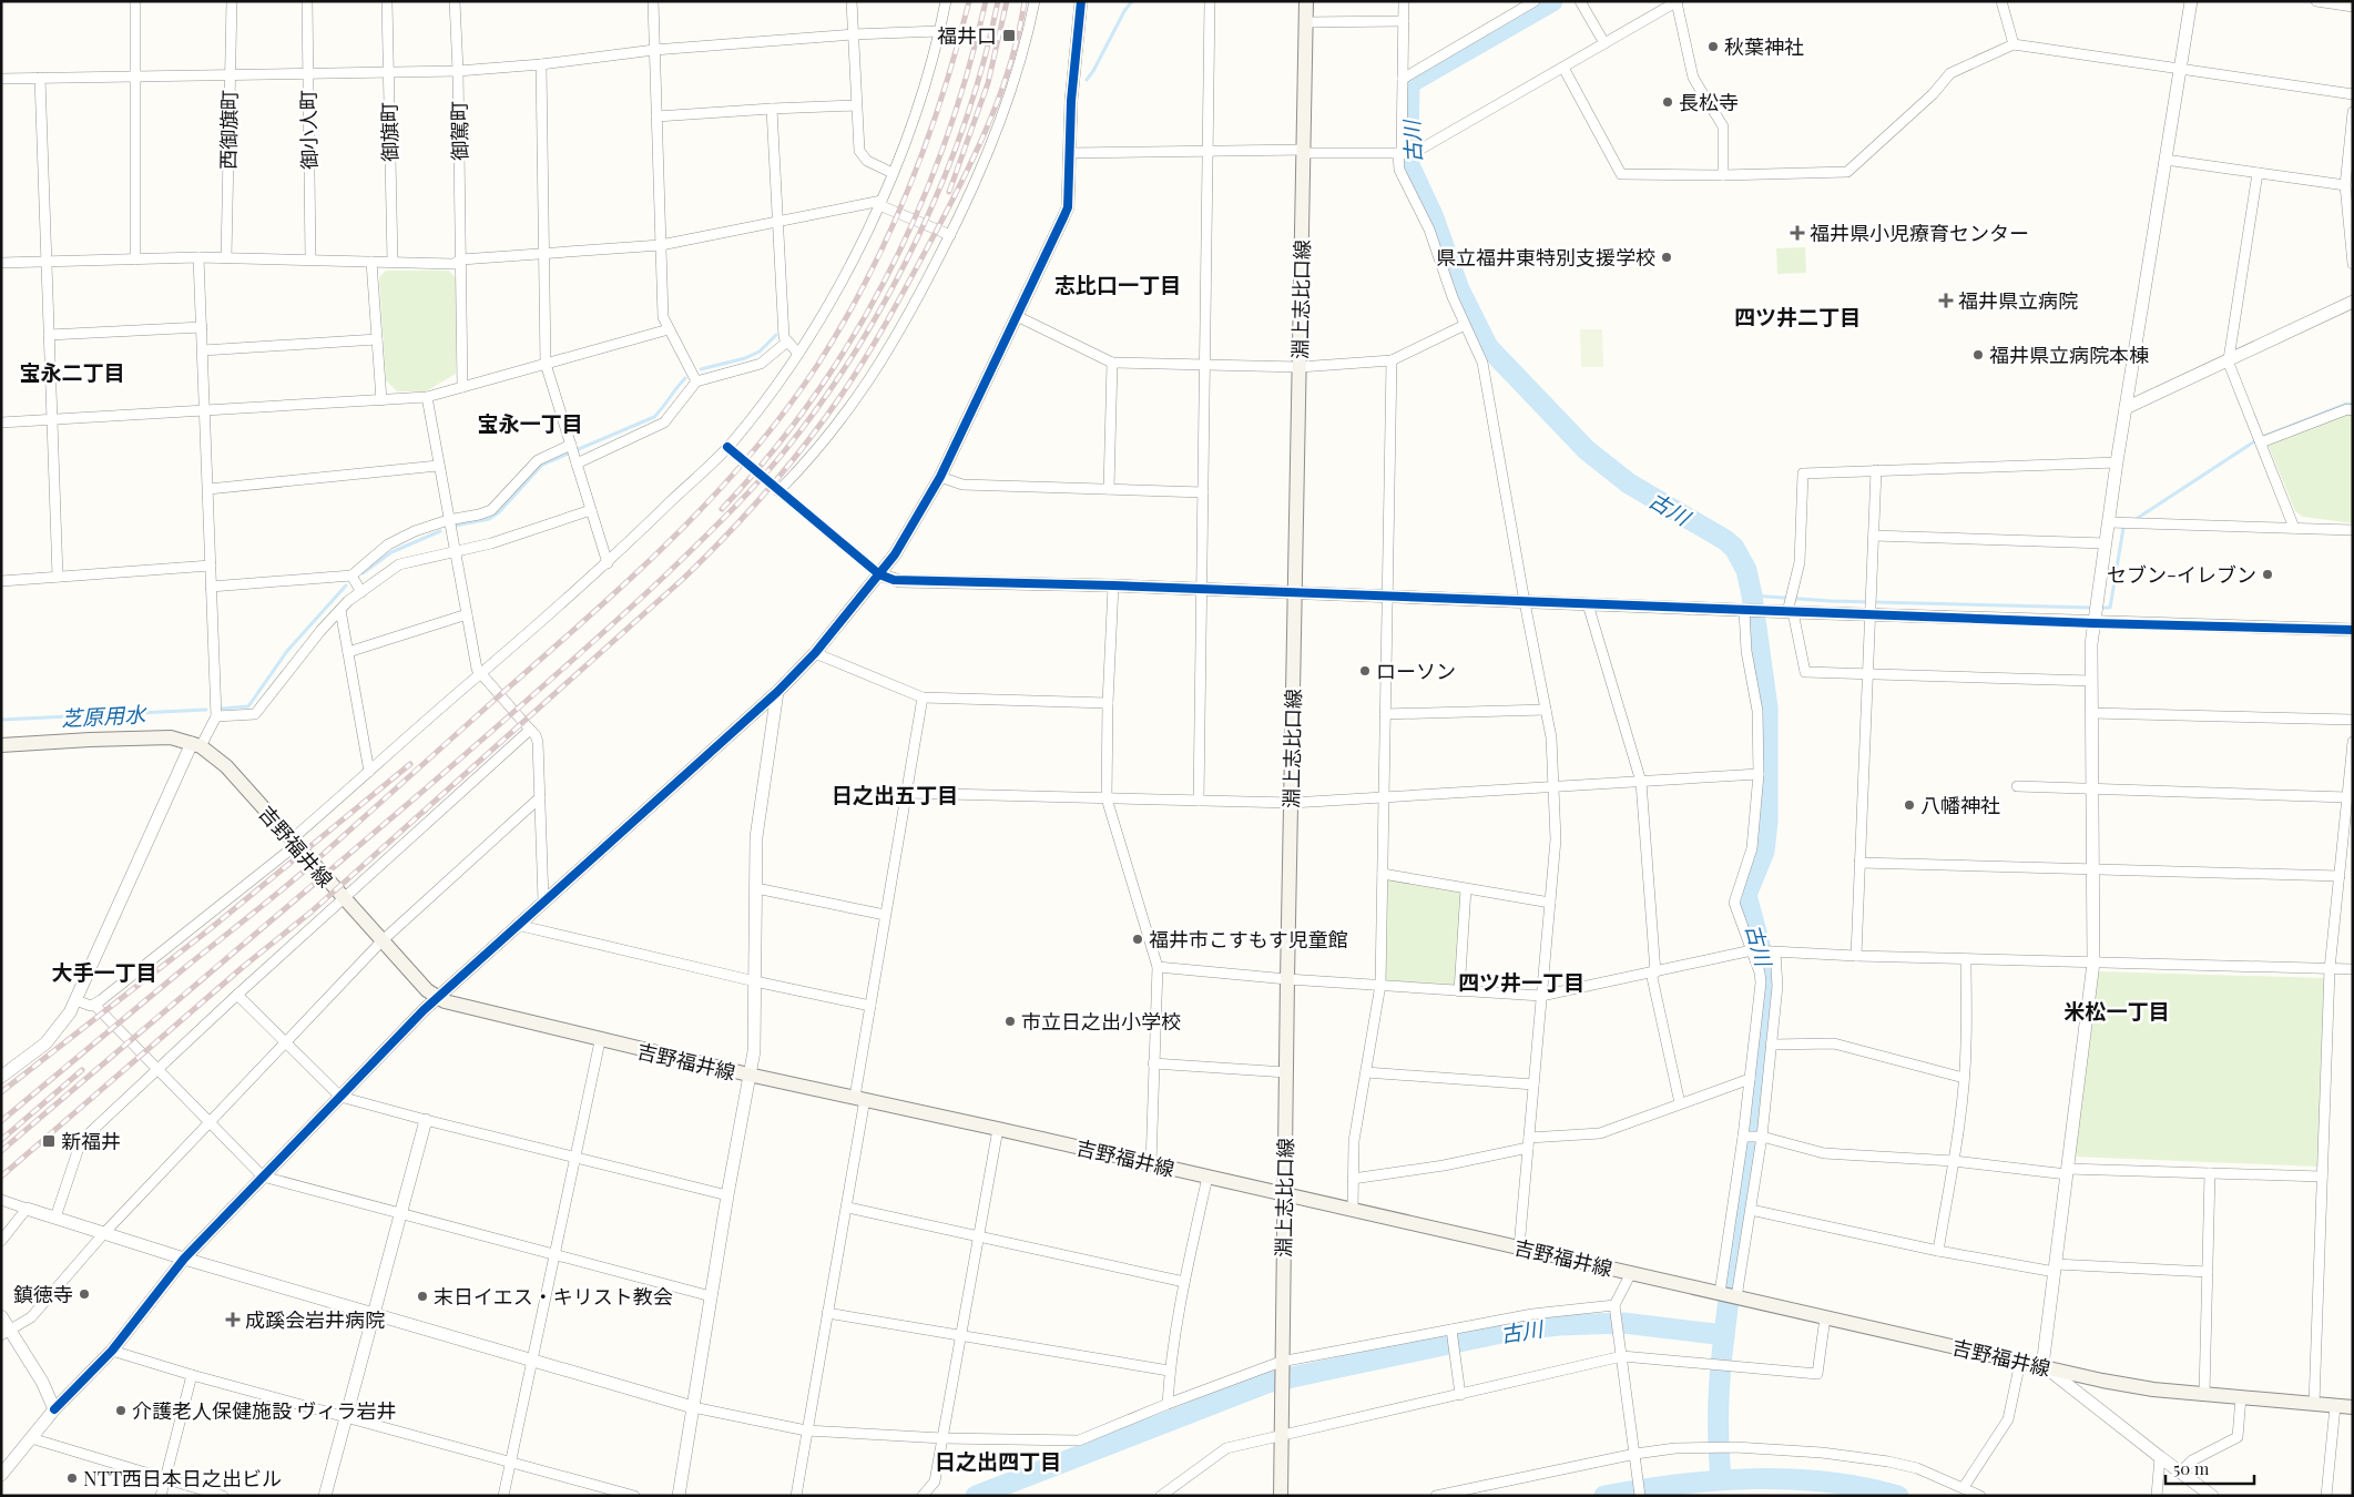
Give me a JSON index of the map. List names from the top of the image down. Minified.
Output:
{"streets":{"main road":["淵上志比口線","吉野福井線"],"street":["西御旗町","御小人町","御駕町","御旗町"]},"crossings":[["淵上志比口線","吉野福井線"]],"districts":["志比口一丁目","四ツ井二丁目","宝永二丁目","宝永一丁目","日之出五丁目","大手一丁目","四ツ井一丁目","米松一丁目","日之出四丁目"],"water":["古川","芝原用水"],"places":{"transit":["福井口","新福井"],"other":["秋葉神社","長松寺","県立福井東特別支援学校","福井県立病院本棟","セブン-イレブン","ローソン","八幡神社","福井市こすもす児童館","市立日之出小学校","鎮徳寺","末日イエス・キリスト教会","介護老人保健施設 ヴィラ岩井","NTT西日本日之出ビル"],"health":["福井県小児療育センター","福井県立病院","成蹊会岩井病院"]},"scale_bar":"50 m"}
